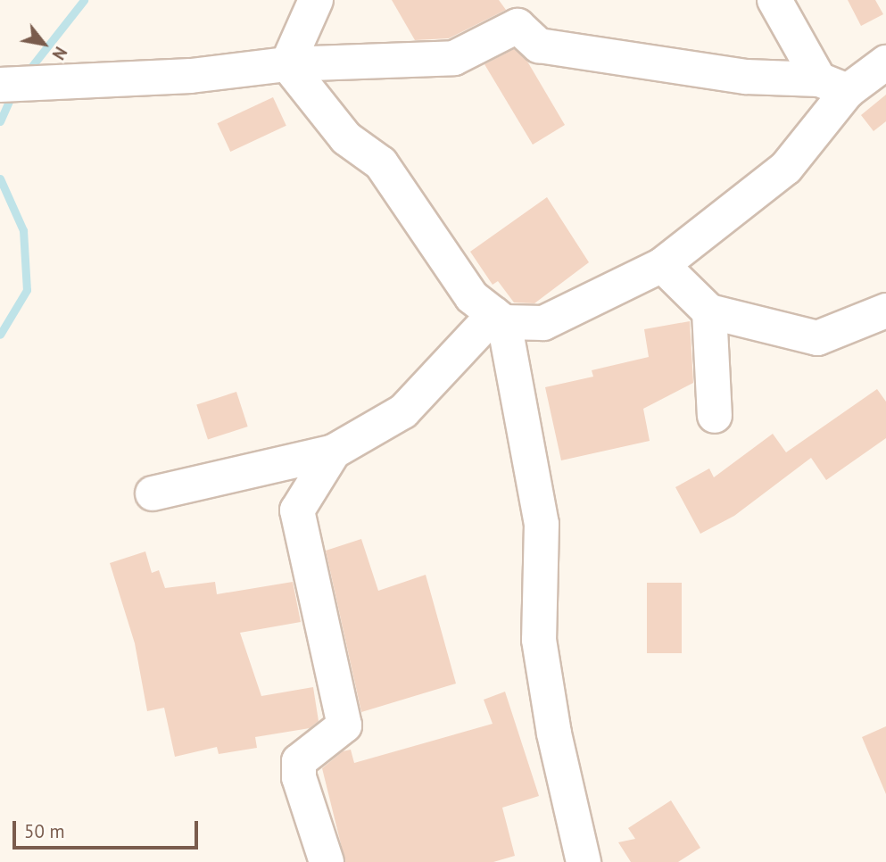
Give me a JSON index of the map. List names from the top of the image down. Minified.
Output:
{"scale_bar":"50 m","north":"bottom right"}
